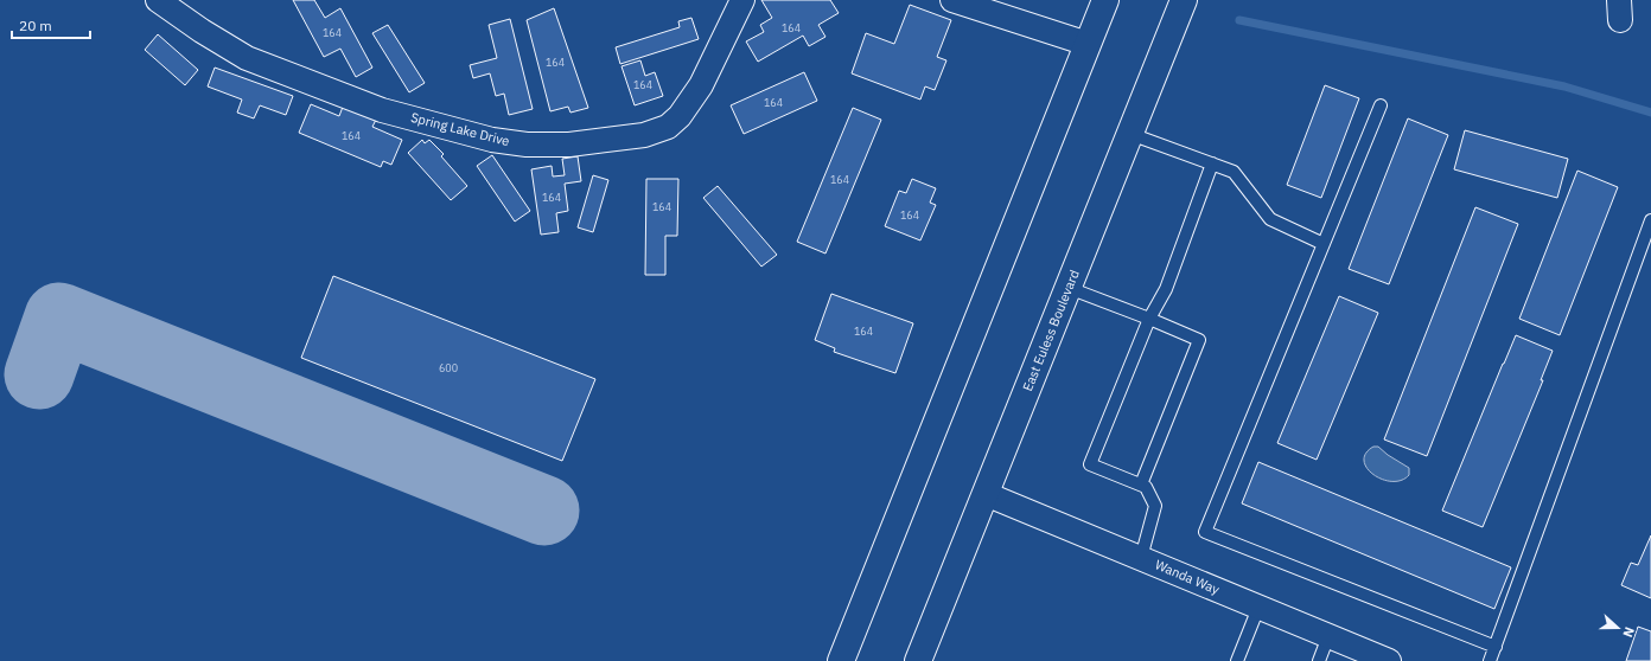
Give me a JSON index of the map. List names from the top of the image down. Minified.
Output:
{"streets":{"main road":["East Euless Boulevard"],"street":["Spring Lake Drive","Wanda Way"]},"crossings":[["East Euless Boulevard","Wanda Way"]],"house_numbers":["164","164","164","164","164","164","164","164","164","164","164","600"],"scale_bar":"20 m","north":"right"}
